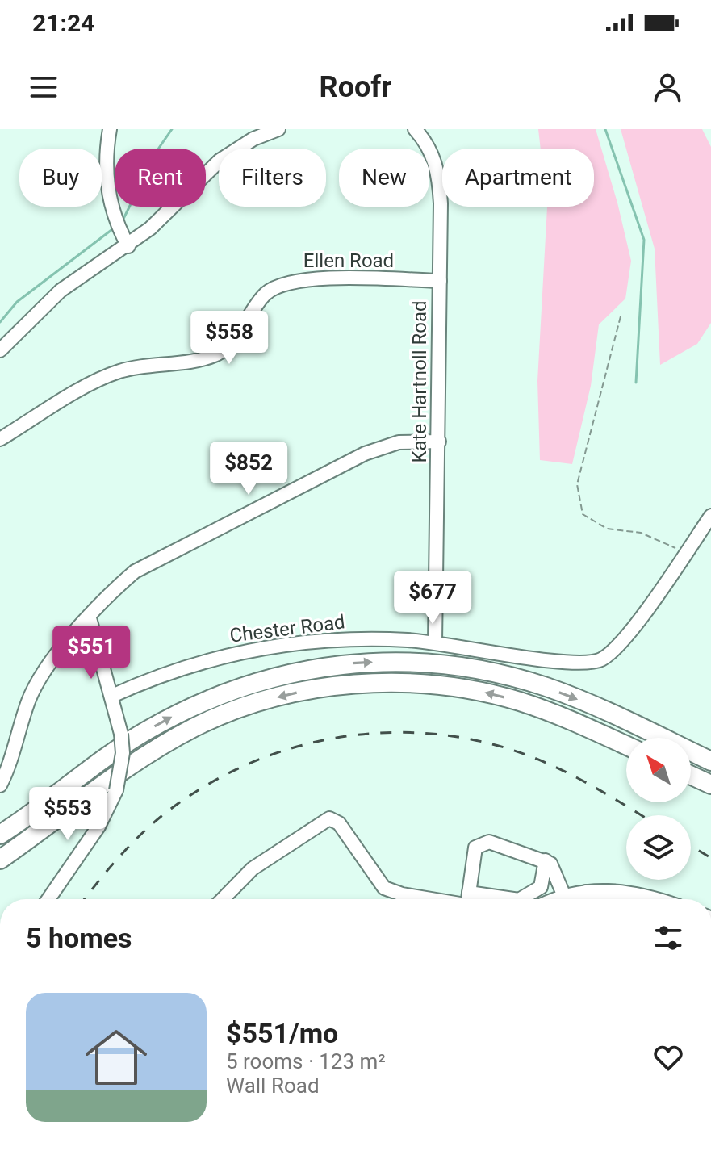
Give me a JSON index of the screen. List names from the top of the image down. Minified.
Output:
{"streets":{"street":["Ellen Road","Kate Hartnoll Road","Chester Road"]},"crossings":[["Ellen Road","Kate Hartnoll Road"],["Kate Hartnoll Road","Chester Road"]],"north":"top left","page":{"status":"21:24","header":"Roofr","chip":["Buy","Rent","Filters","New","Apartment"],"price":["$558","$852","$677","$551","$553"],"heading":"5 homes","list":[{"name":"$551/mo","note":"5 rooms · 123 m² · Wall Road"}]}}
